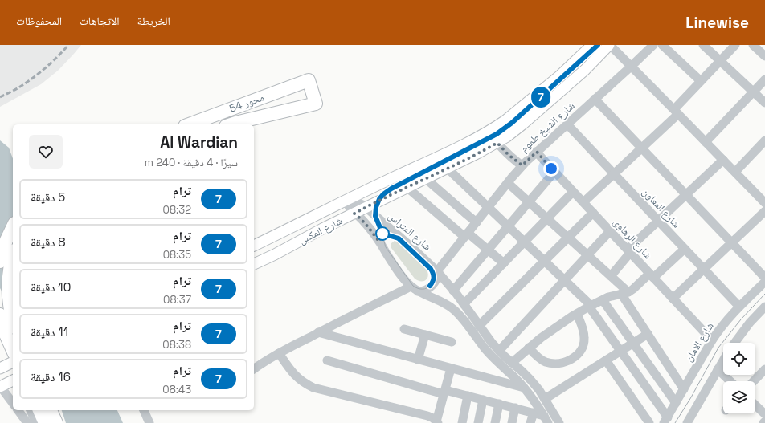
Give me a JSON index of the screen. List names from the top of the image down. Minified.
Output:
{"streets":{"highway":["محور 54"],"main road":["شارع المكس"],"street":["شارع الشيخ طموم","شارع المعاون","شارع المتراس","شارع الرهاوى","شارع الامان"]},"crossings":[["شارع الشيخ طموم","شارع المعاون"],["شارع الشيخ طموم","شارع المتراس"],["شارع الشيخ طموم","شارع الرهاوى"],["شارع المعاون","شارع الامان"],["شارع المكس","شارع المتراس"],["شارع الرهاوى","شارع الامان"]],"lines":["tram line 7"],"page":{"header":"Linewise","nav":["الخريطة","الاتجاهات","المحفوظات"],"on_map":"7","heading":["Al Wardian","سيرًا · 4 دقيقة · 240 m"],"list":[{"mark":"7","name":"ترام","note":"08:32","value":"5 دقيقة"},{"mark":"7","name":"ترام","note":"08:35","value":"8 دقيقة"},{"mark":"7","name":"ترام","note":"08:37","value":"10 دقيقة"},{"mark":"7","name":"ترام","note":"08:38","value":"11 دقيقة"},{"mark":"7","name":"ترام","note":"08:43","value":"16 دقيقة"}]}}
